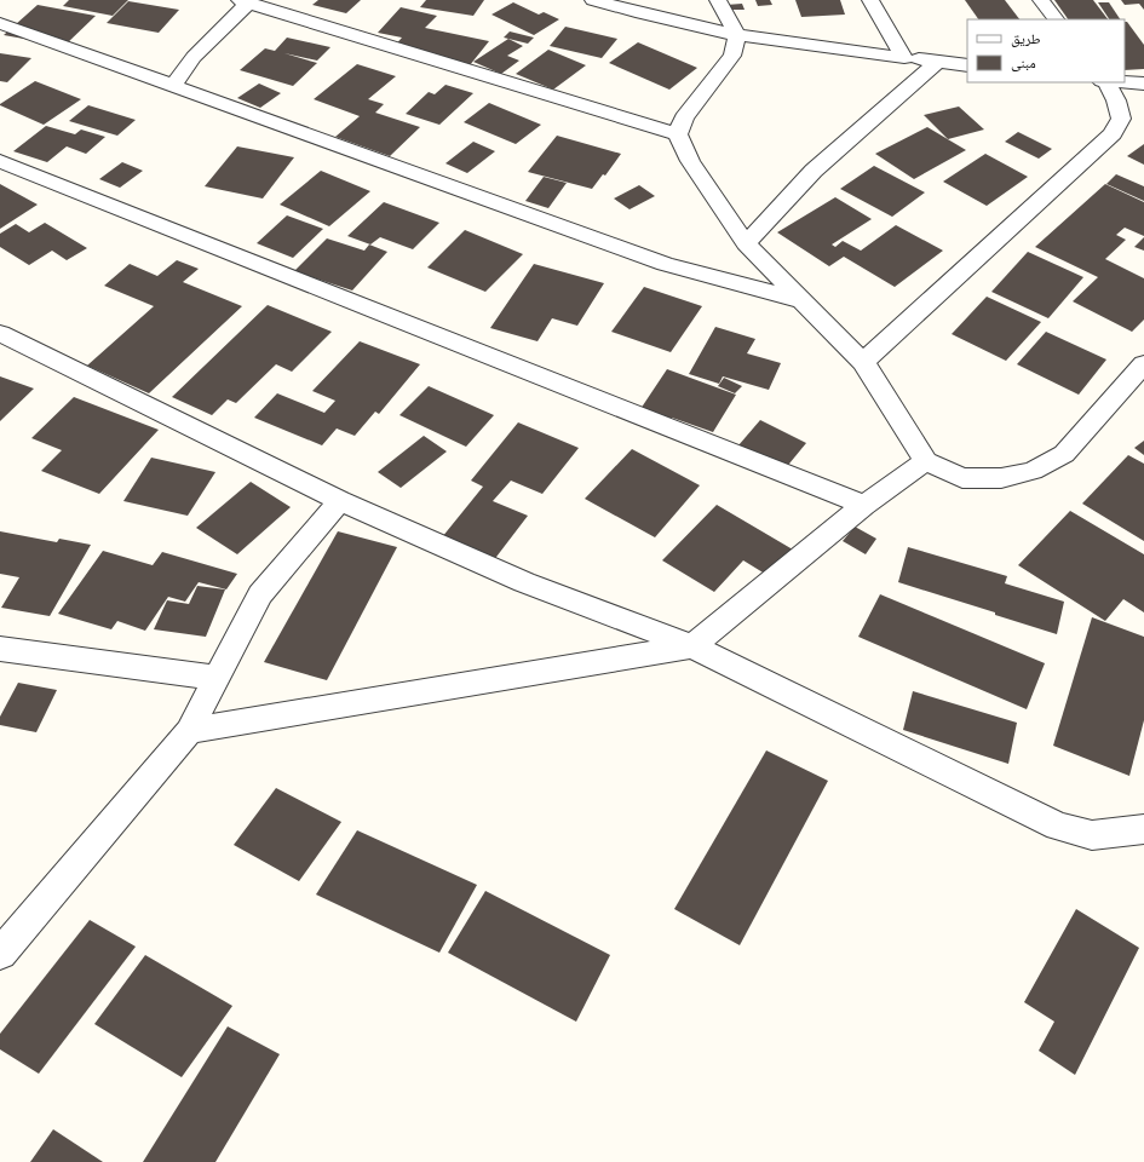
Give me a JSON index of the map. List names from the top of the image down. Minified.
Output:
{"legend":["طريق","مبنى"]}
